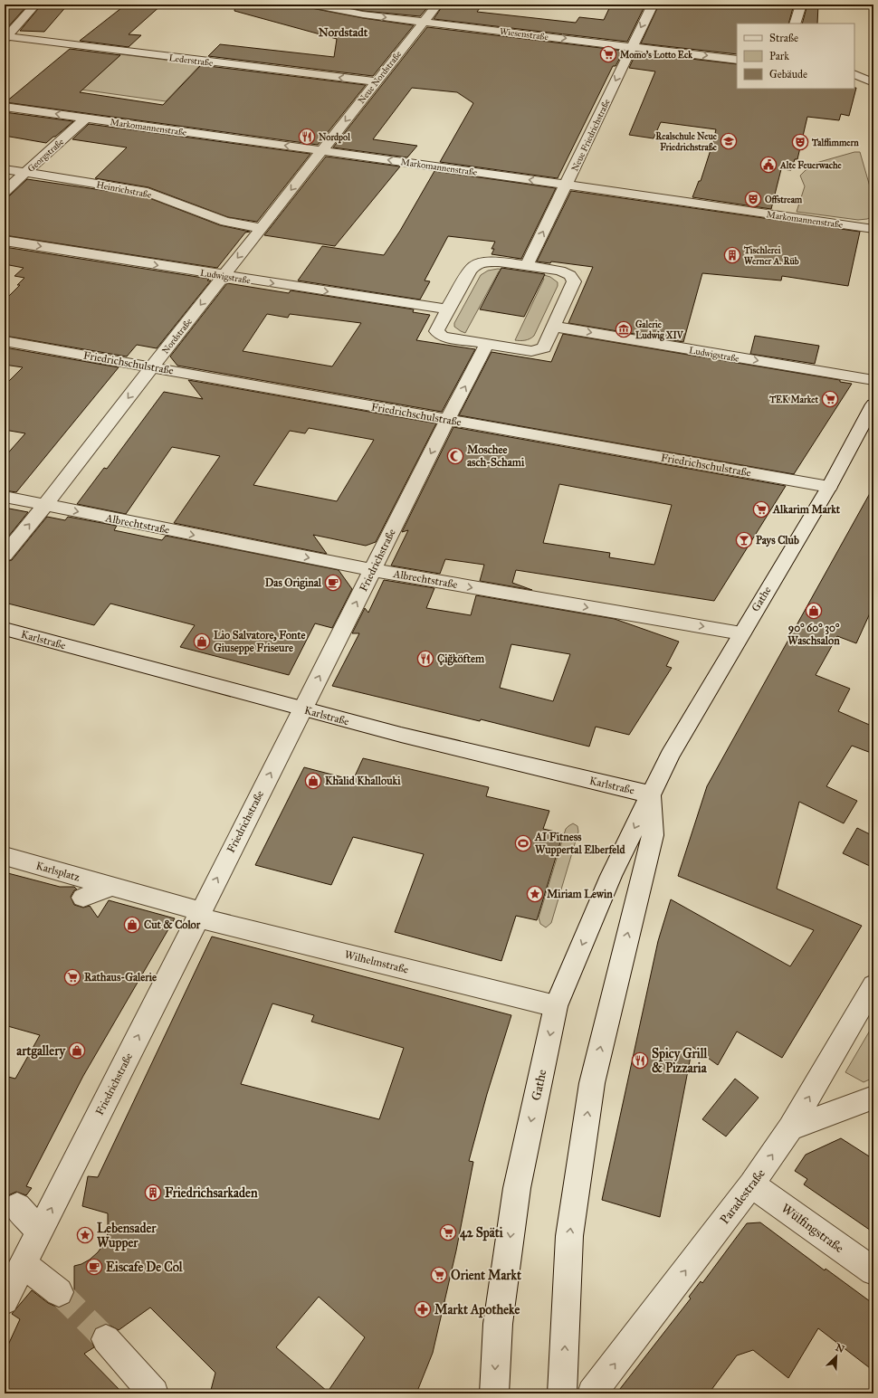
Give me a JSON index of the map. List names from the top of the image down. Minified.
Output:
{"streets":{"street":["Wiesenstraße","Lederstraße","Neue Nordstraße","Markomannenstraße","Neue Friedrichstraße","Georgstraße","Heinrichstraße","Ludwigstraße","Nordstraße","Friedrichschulstraße","Albrechtstraße","Friedrichstraße","Gathe","Karlstraße","Karlsplatz","Wilhelmstraße","Paradestraße","Wülfingstraße"]},"crossings":[["Wiesenstraße","Neue Nordstraße"],["Wiesenstraße","Neue Friedrichstraße"],["Lederstraße","Neue Nordstraße"],["Neue Nordstraße","Markomannenstraße"],["Neue Nordstraße","Nordstraße"],["Markomannenstraße","Neue Friedrichstraße"],["Markomannenstraße","Georgstraße"],["Markomannenstraße","Nordstraße"],["Georgstraße","Heinrichstraße"],["Heinrichstraße","Nordstraße"],["Ludwigstraße","Nordstraße"],["Nordstraße","Friedrichschulstraße"],["Nordstraße","Albrechtstraße"],["Friedrichschulstraße","Friedrichstraße"],["Friedrichschulstraße","Gathe"],["Albrechtstraße","Friedrichstraße"],["Albrechtstraße","Gathe"],["Friedrichstraße","Karlstraße"],["Friedrichstraße","Karlsplatz"],["Friedrichstraße","Wilhelmstraße"],["Gathe","Karlstraße"],["Gathe","Wilhelmstraße"],["Karlsplatz","Wilhelmstraße"],["Paradestraße","Wülfingstraße"]],"one_way":["Wiesenstraße","Lederstraße","Neue Nordstraße","Markomannenstraße","Ludwigstraße","Albrechtstraße","Paradestraße"],"districts":["Nordstadt"],"places":{"supermarket":["Momo's Lotto Eck","TEK Market","Alkarim Markt","Rathaus-Galerie","42 Späti","Orient Markt"],"restaurant":["Nordpol","Çiğköftem","Spicy Grill & Pizzaria"],"school or university":["Realschule Neue Friedrichstraße"],"theatre":["Talflimmern","Offstream"],"public building":["Alte Feuerwache"],"building":["Tischlerei Werner A. Rüb","Friedrichsarkaden"],"museum":["Galerie Ludwig XIV"],"mosque":["Moschee asch-Schami"],"bar":["Pays Club"],"cafe":["Das Original","Eiscafe De Col"],"shop":["90° 60° 30° Waschsalon","Lio Salvatore, Fonte Giuseppe Friseure","Khalid Khallouki","Cut & Color","artgallery"],"sports":["AI Fitness Wuppertal Elberfeld"],"place":["Miriam Lewin","Lebensader Wupper"],"pharmacy":["Markt Apotheke"]},"legend":["Straße","Park","Gebäude"],"north":"top right"}
